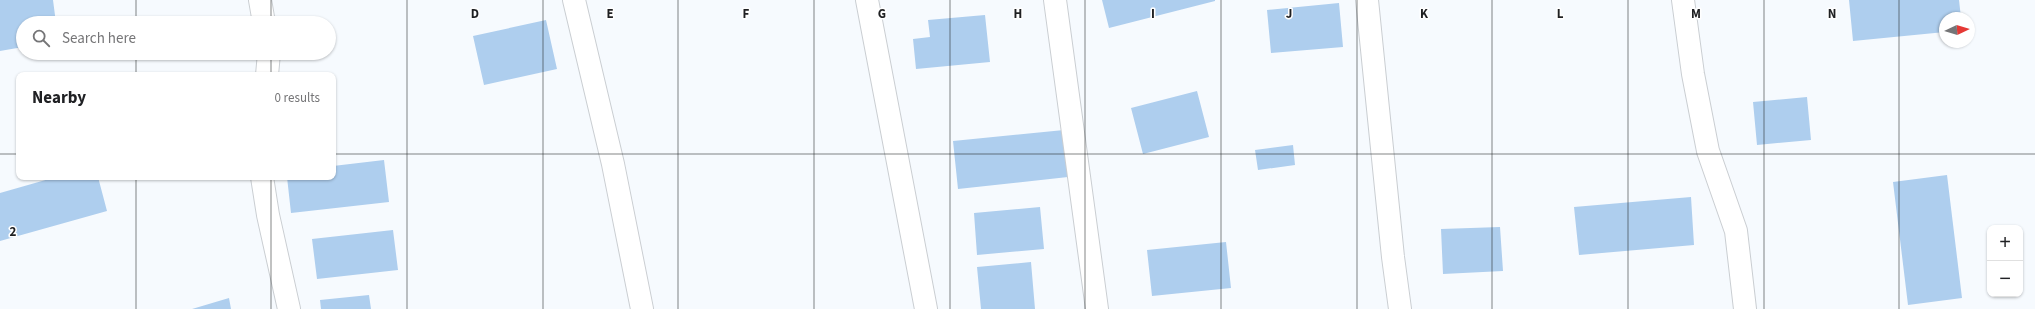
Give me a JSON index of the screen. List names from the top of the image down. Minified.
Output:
{"north":"right","page":{"search":"Search here","heading":["Nearby","0 results"],"map_buttons":["+","−"]},"grid":{"columns":["D","E","F","G","H","I","J","K","L","M","N"],"rows":["2"]}}
